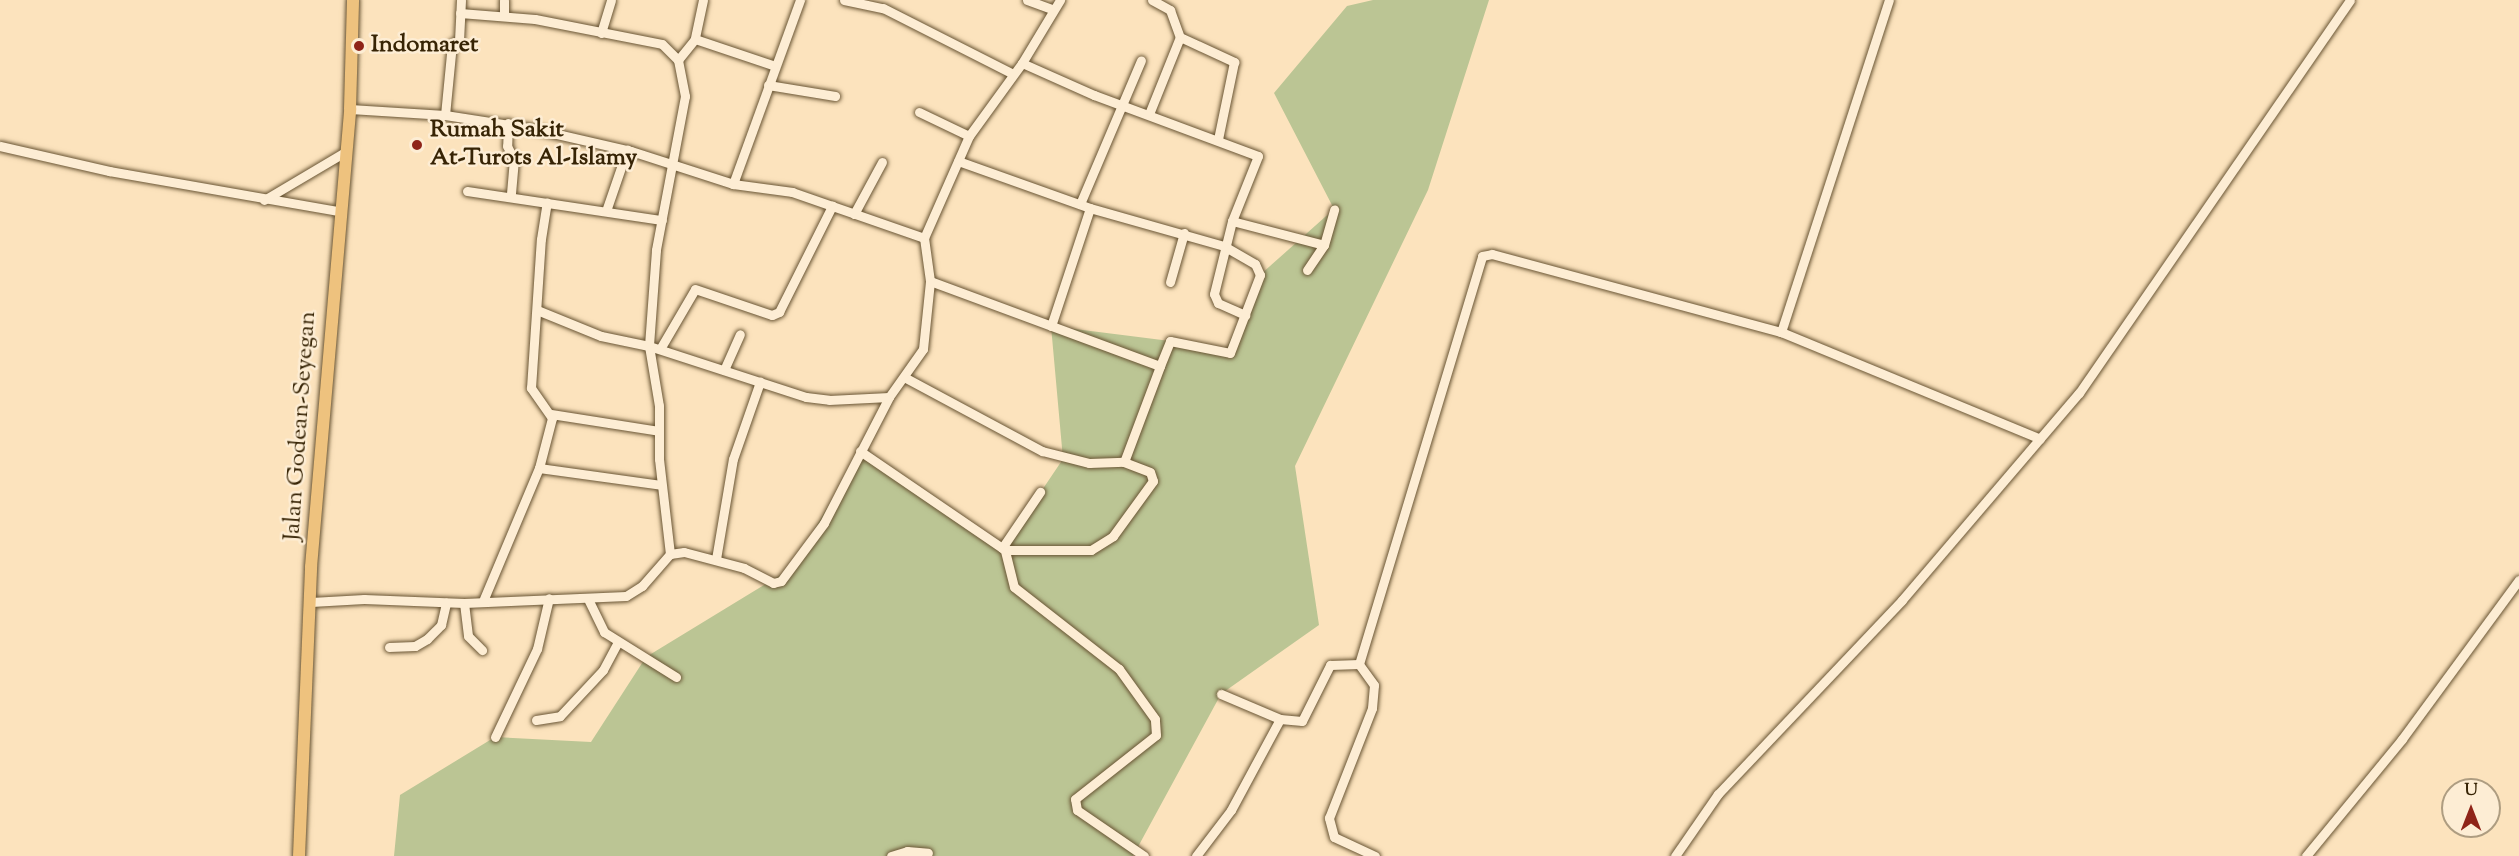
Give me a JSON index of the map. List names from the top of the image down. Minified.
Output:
{"streets":{"main road":["Jalan Godean-Seyegan"]},"places":["Indomaret","Rumah Sakit At-Turots Al-Islamy"],"north":"top"}
